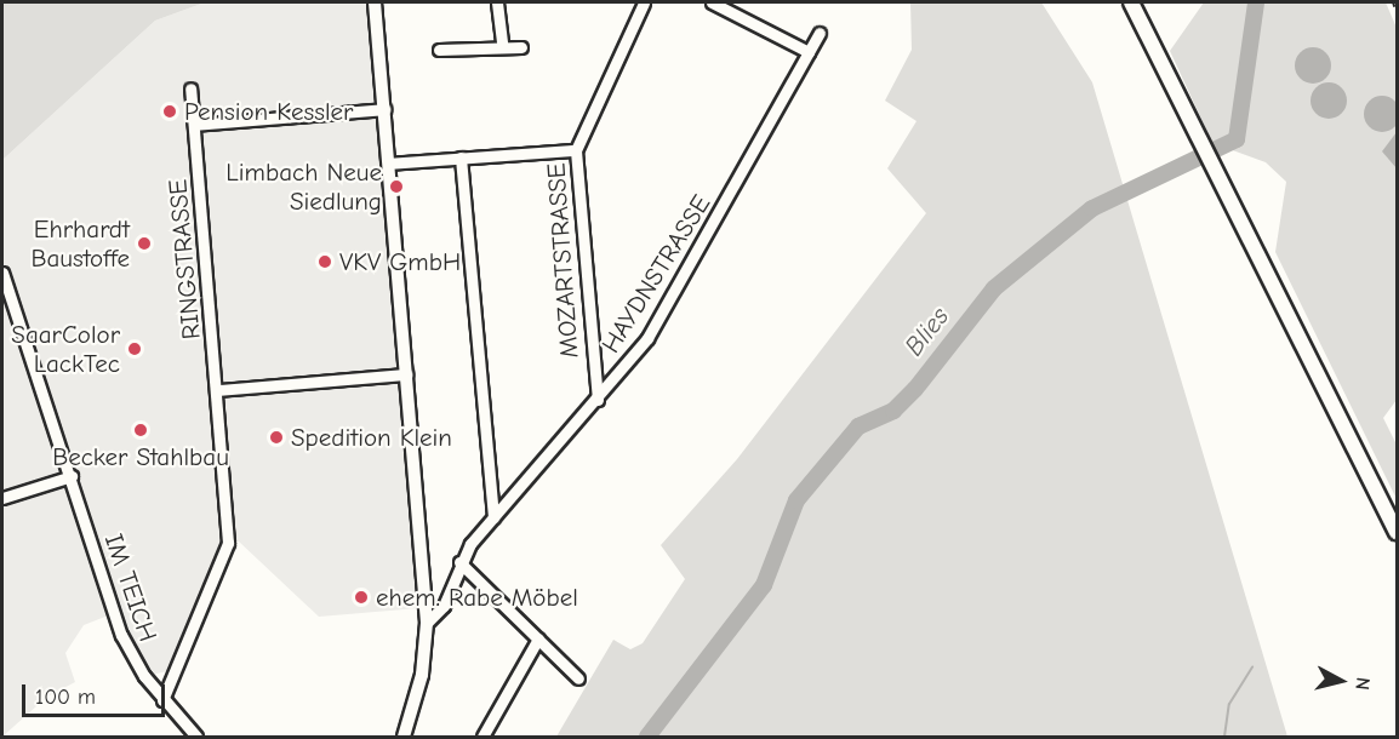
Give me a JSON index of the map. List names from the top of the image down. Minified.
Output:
{"streets":{"street":["RINGSTRASSE","MOZARTSTRASSE","HAYDNSTRASSE","IM TEICH"]},"crossings":[["RINGSTRASSE","IM TEICH"],["MOZARTSTRASSE","HAYDNSTRASSE"]],"water":["Blies"],"places":["Pension Kessler","Limbach Neue Siedlung","Ehrhardt Baustoffe","VKV GmbH","SaarColor LackTec","Becker Stahlbau","Spedition Klein","ehem. Rabe Möbel"],"scale_bar":"100 m","north":"right"}
